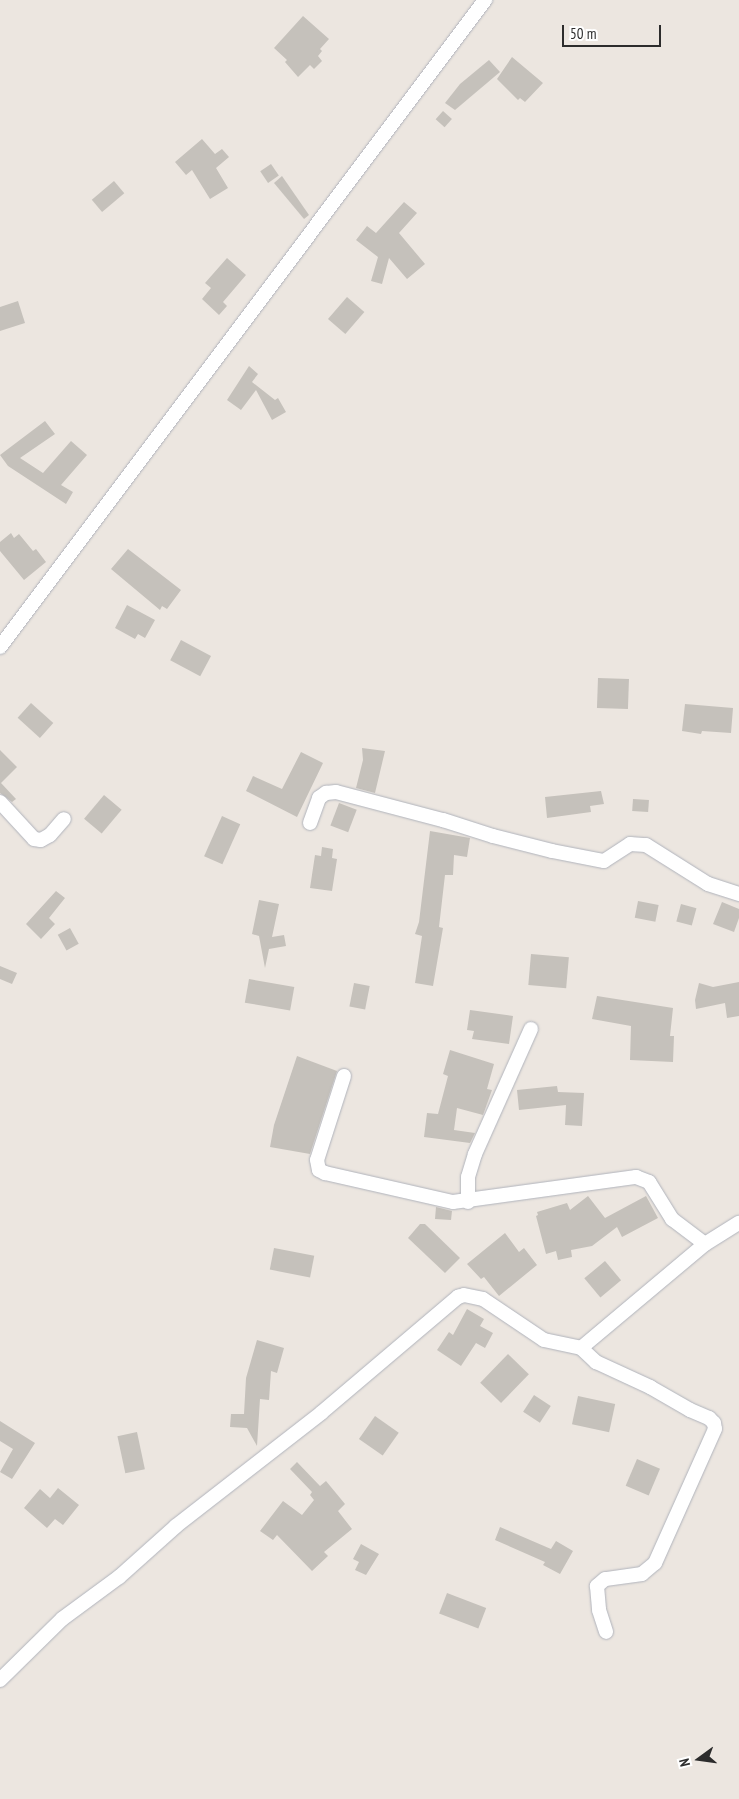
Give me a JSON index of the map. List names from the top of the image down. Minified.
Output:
{"scale_bar":"50 m","north":"left"}
